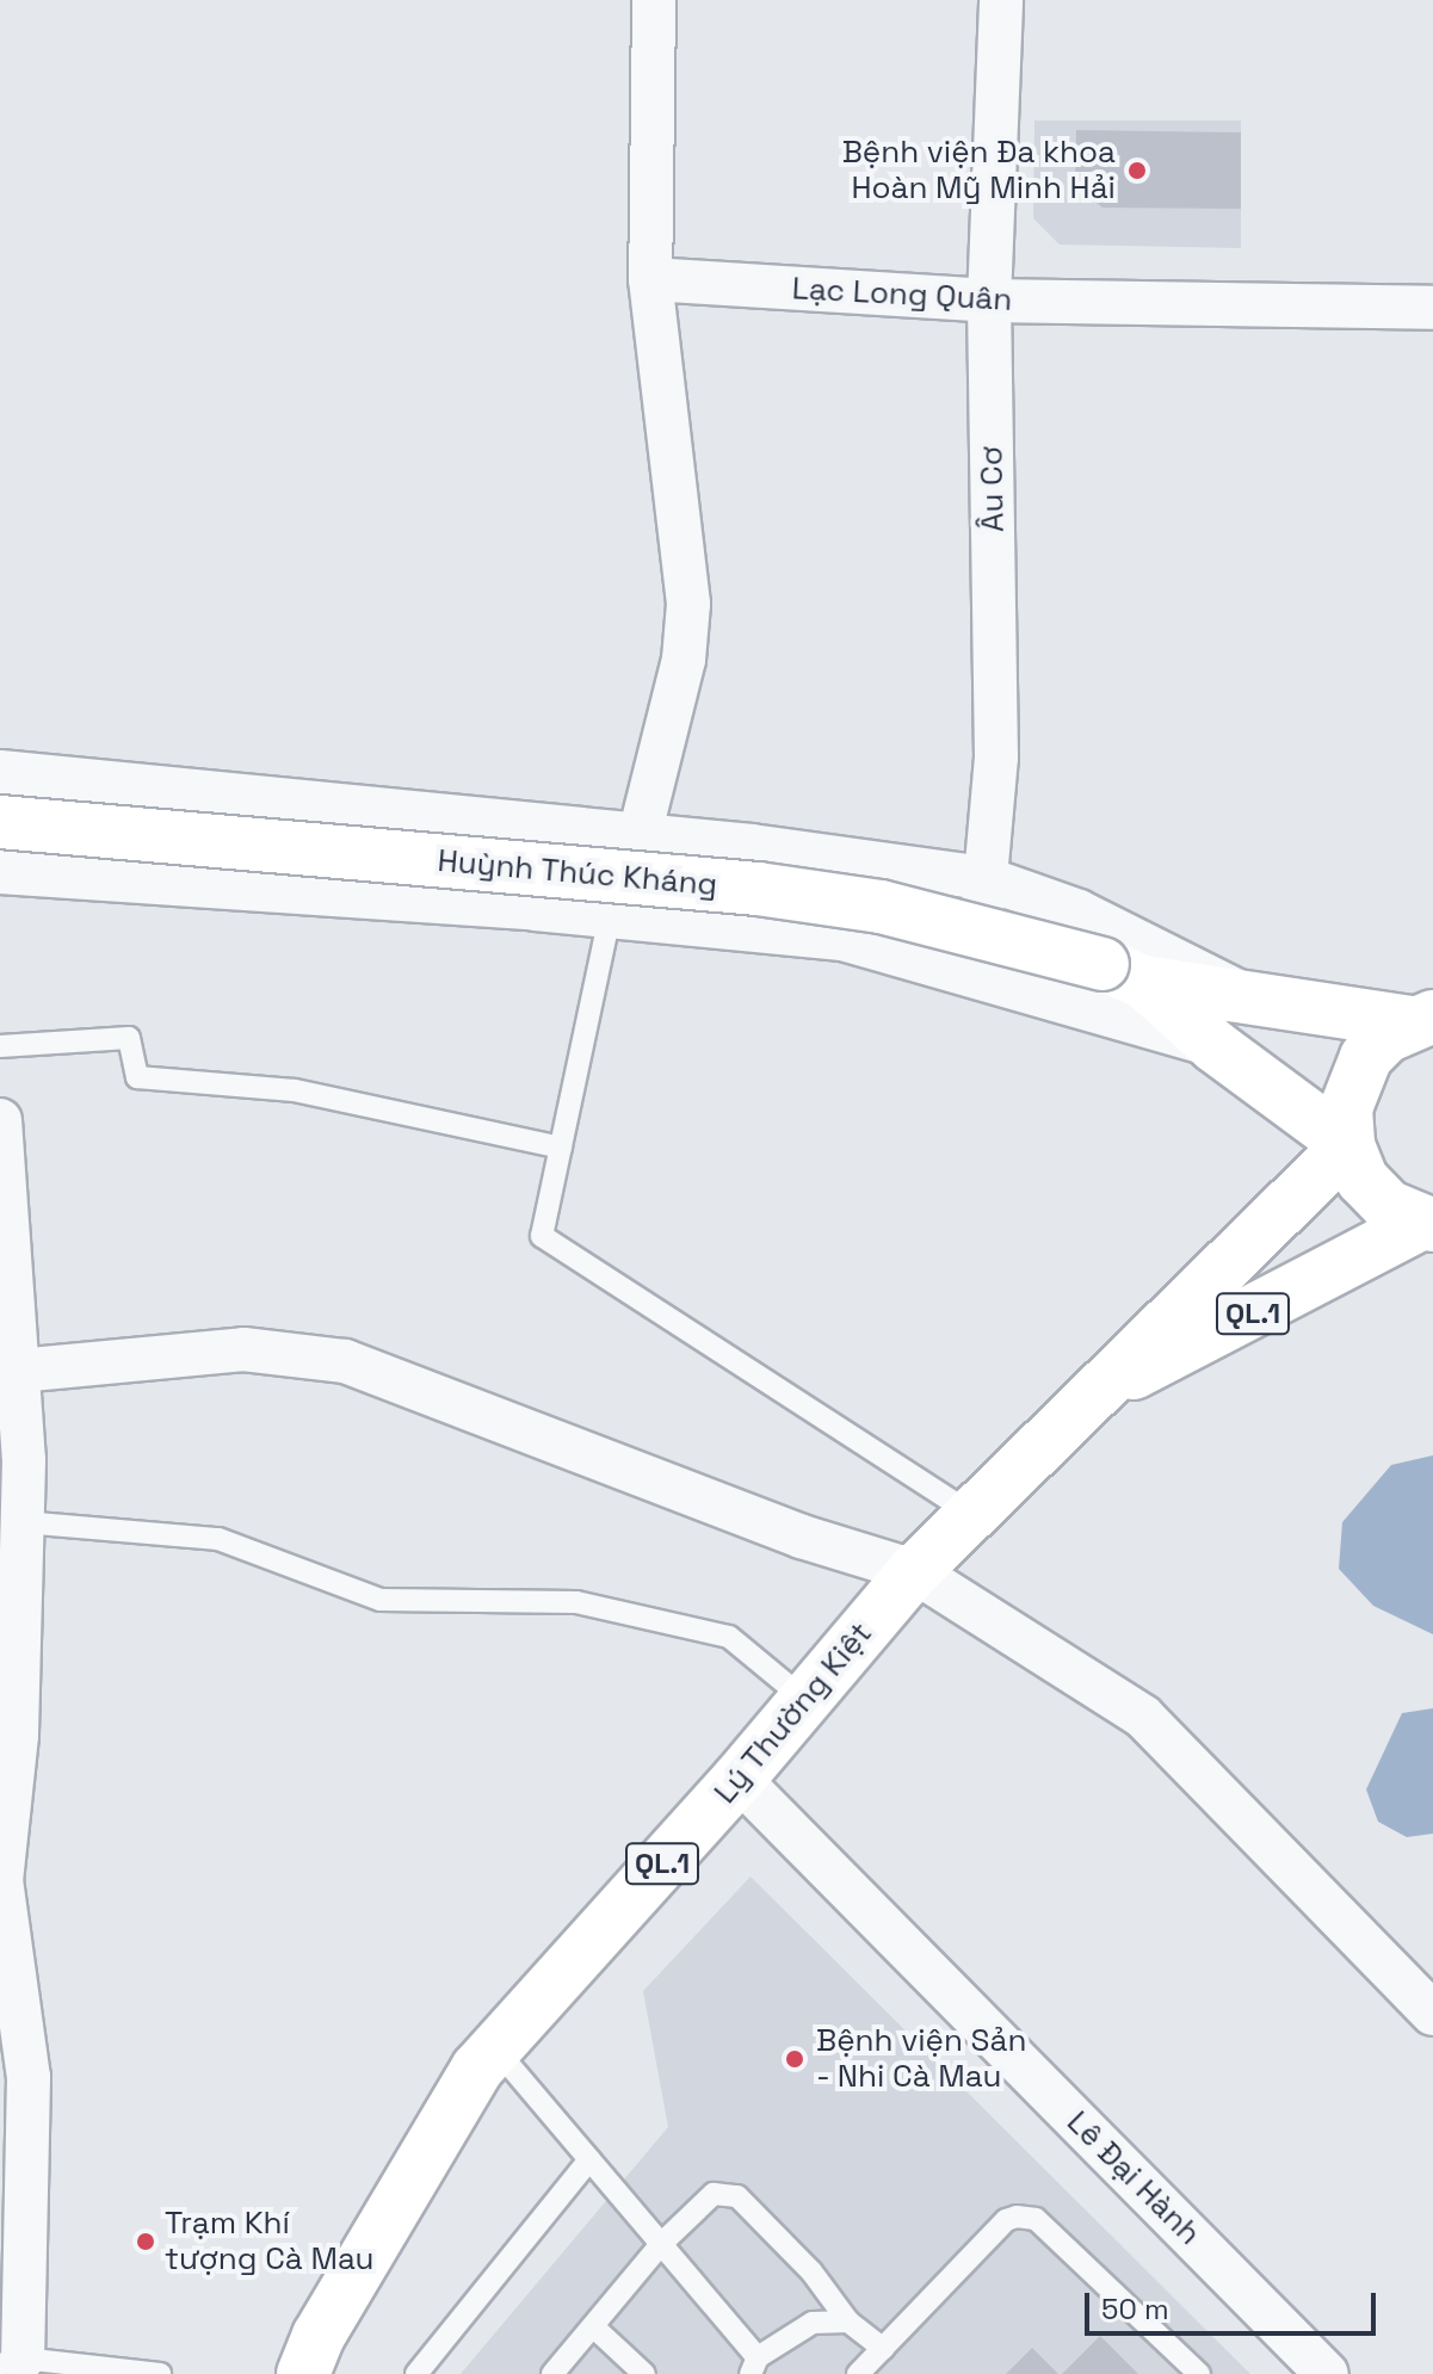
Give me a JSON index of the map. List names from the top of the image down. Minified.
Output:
{"streets":{"main road":["Huỳnh Thúc Kháng","QL.1","Lý Thường Kiệt"],"street":["Lạc Long Quân","Âu Cơ","Lê Đại Hành"]},"crossings":[["Lạc Long Quân","Âu Cơ"],["Huỳnh Thúc Kháng","QL.1"],["Huỳnh Thúc Kháng","Lý Thường Kiệt"],["QL.1","Lý Thường Kiệt"],["Lý Thường Kiệt","Lê Đại Hành"]],"places":["Bệnh viện Đa khoa Hoàn Mỹ Minh Hải","Bệnh viện Sản - Nhi Cà Mau","Trạm Khí tượng Cà Mau"],"scale_bar":"50 m"}
